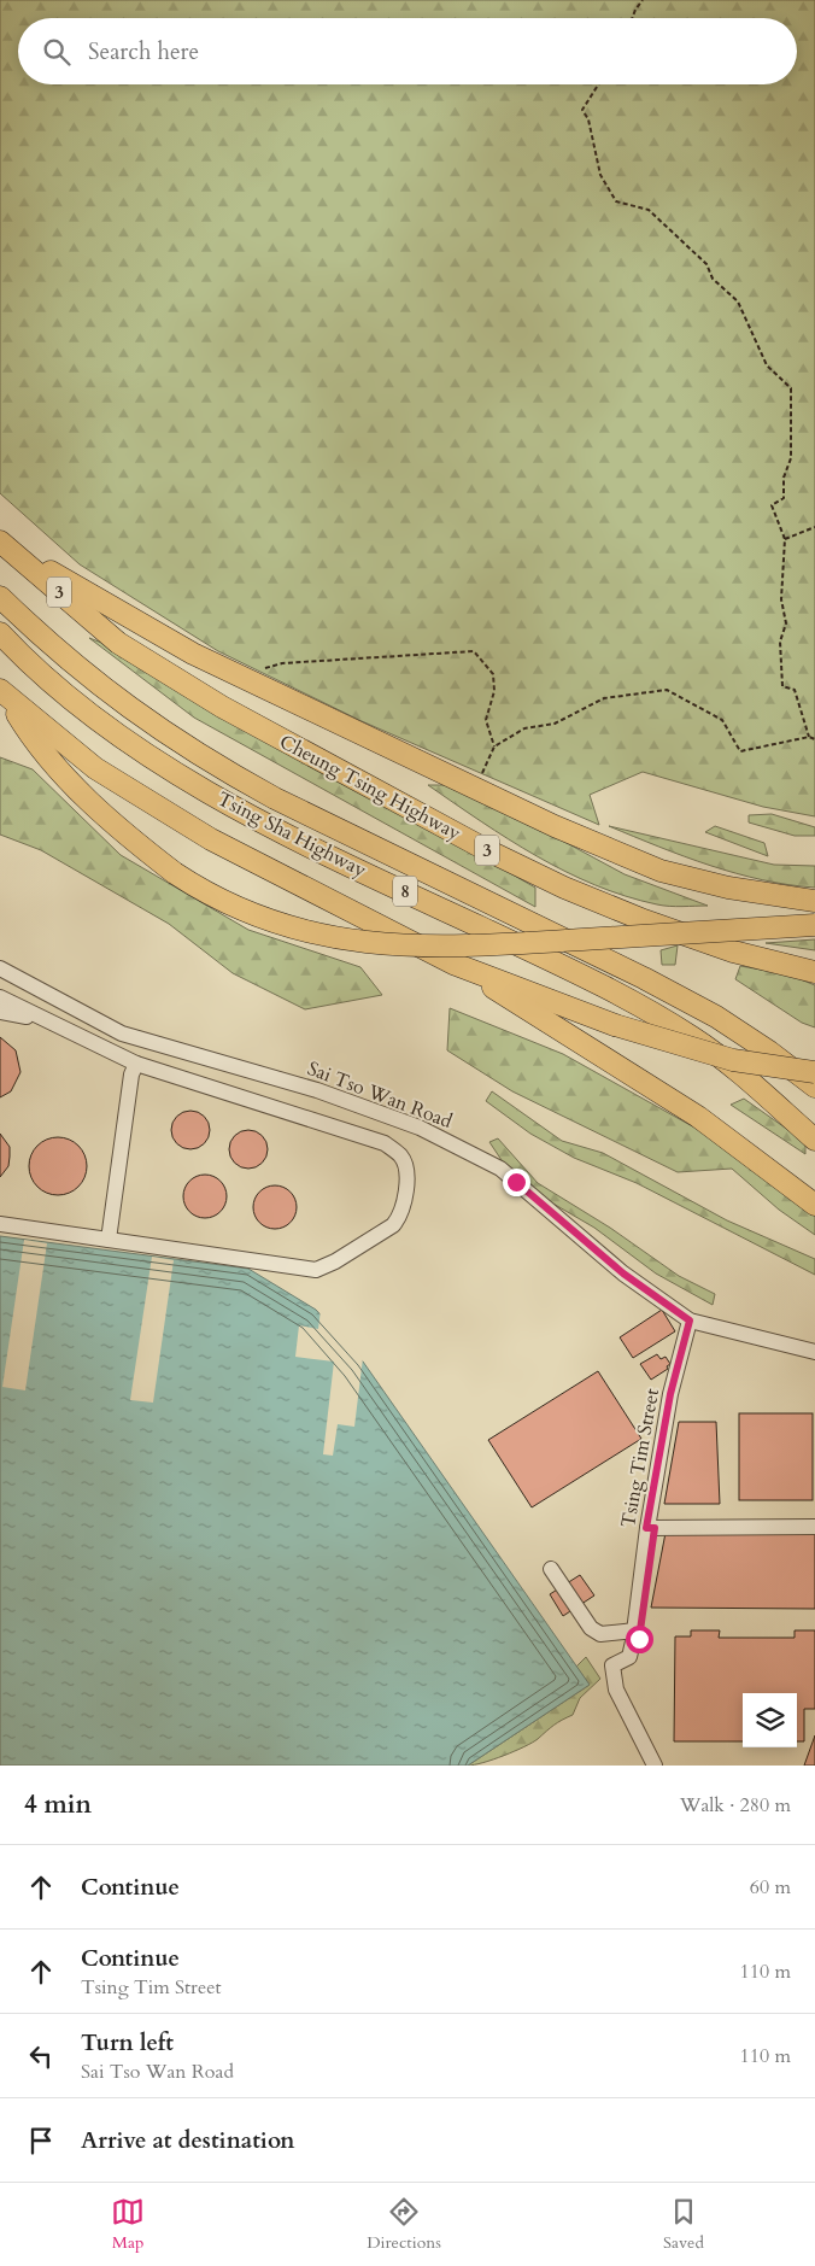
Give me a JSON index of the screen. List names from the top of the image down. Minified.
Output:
{"streets":{"highway":["3","Cheung Tsing Highway","Tsing Sha Highway","8"],"street":["Sai Tso Wan Road","Tsing Tim Street"]},"crossings":[["Sai Tso Wan Road","Tsing Tim Street"]],"page":{"search":"Search here","heading":["4 min","Walk · 280 m"],"list":[["Continue","60 m"],["Continue","Tsing Tim Street","110 m"],["Turn left","Sai Tso Wan Road","110 m"],"Arrive at destination"],"nav":["Map","Directions","Saved"]}}
